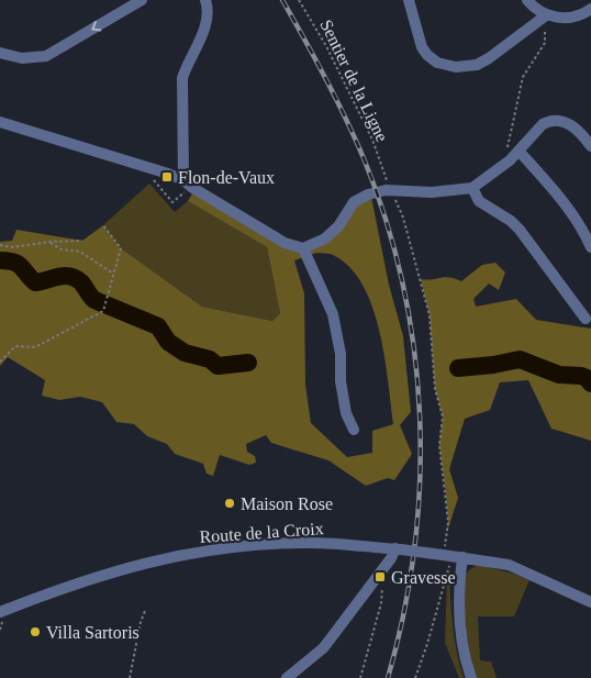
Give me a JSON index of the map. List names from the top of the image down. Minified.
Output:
{"streets":{"street":["Route de la Croix"],"path":["Sentier de la Ligne"]},"places":{"transit":["Flon-de-Vaux","Gravesse"],"other":["Maison Rose","Villa Sartoris"]}}
